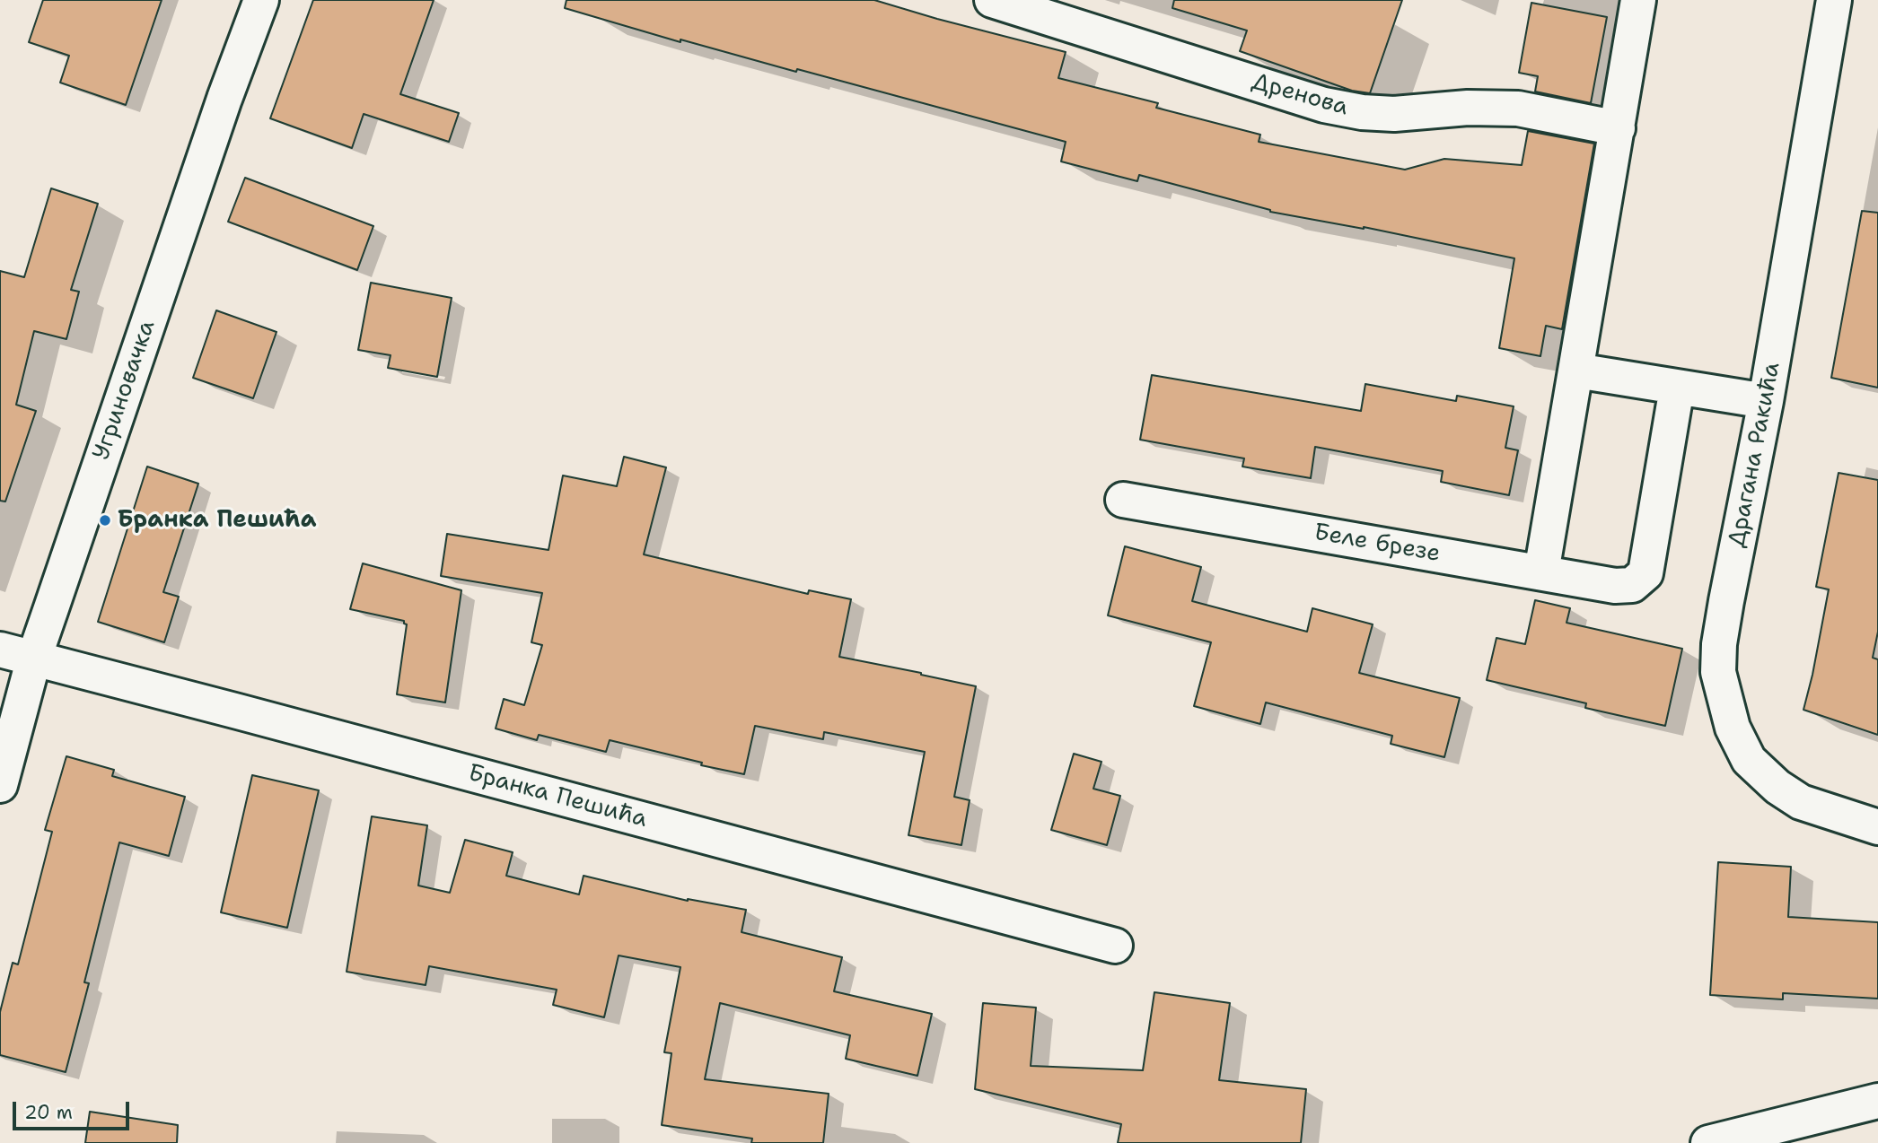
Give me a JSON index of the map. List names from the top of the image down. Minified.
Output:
{"streets":{"street":["Дренова","Угриновачка","Драгана Ракића","Беле брезе","Бранка Пешића"]},"crossings":[["Угриновачка","Бранка Пешића"]],"places":["Бранка Пешића"],"scale_bar":"20 m"}
